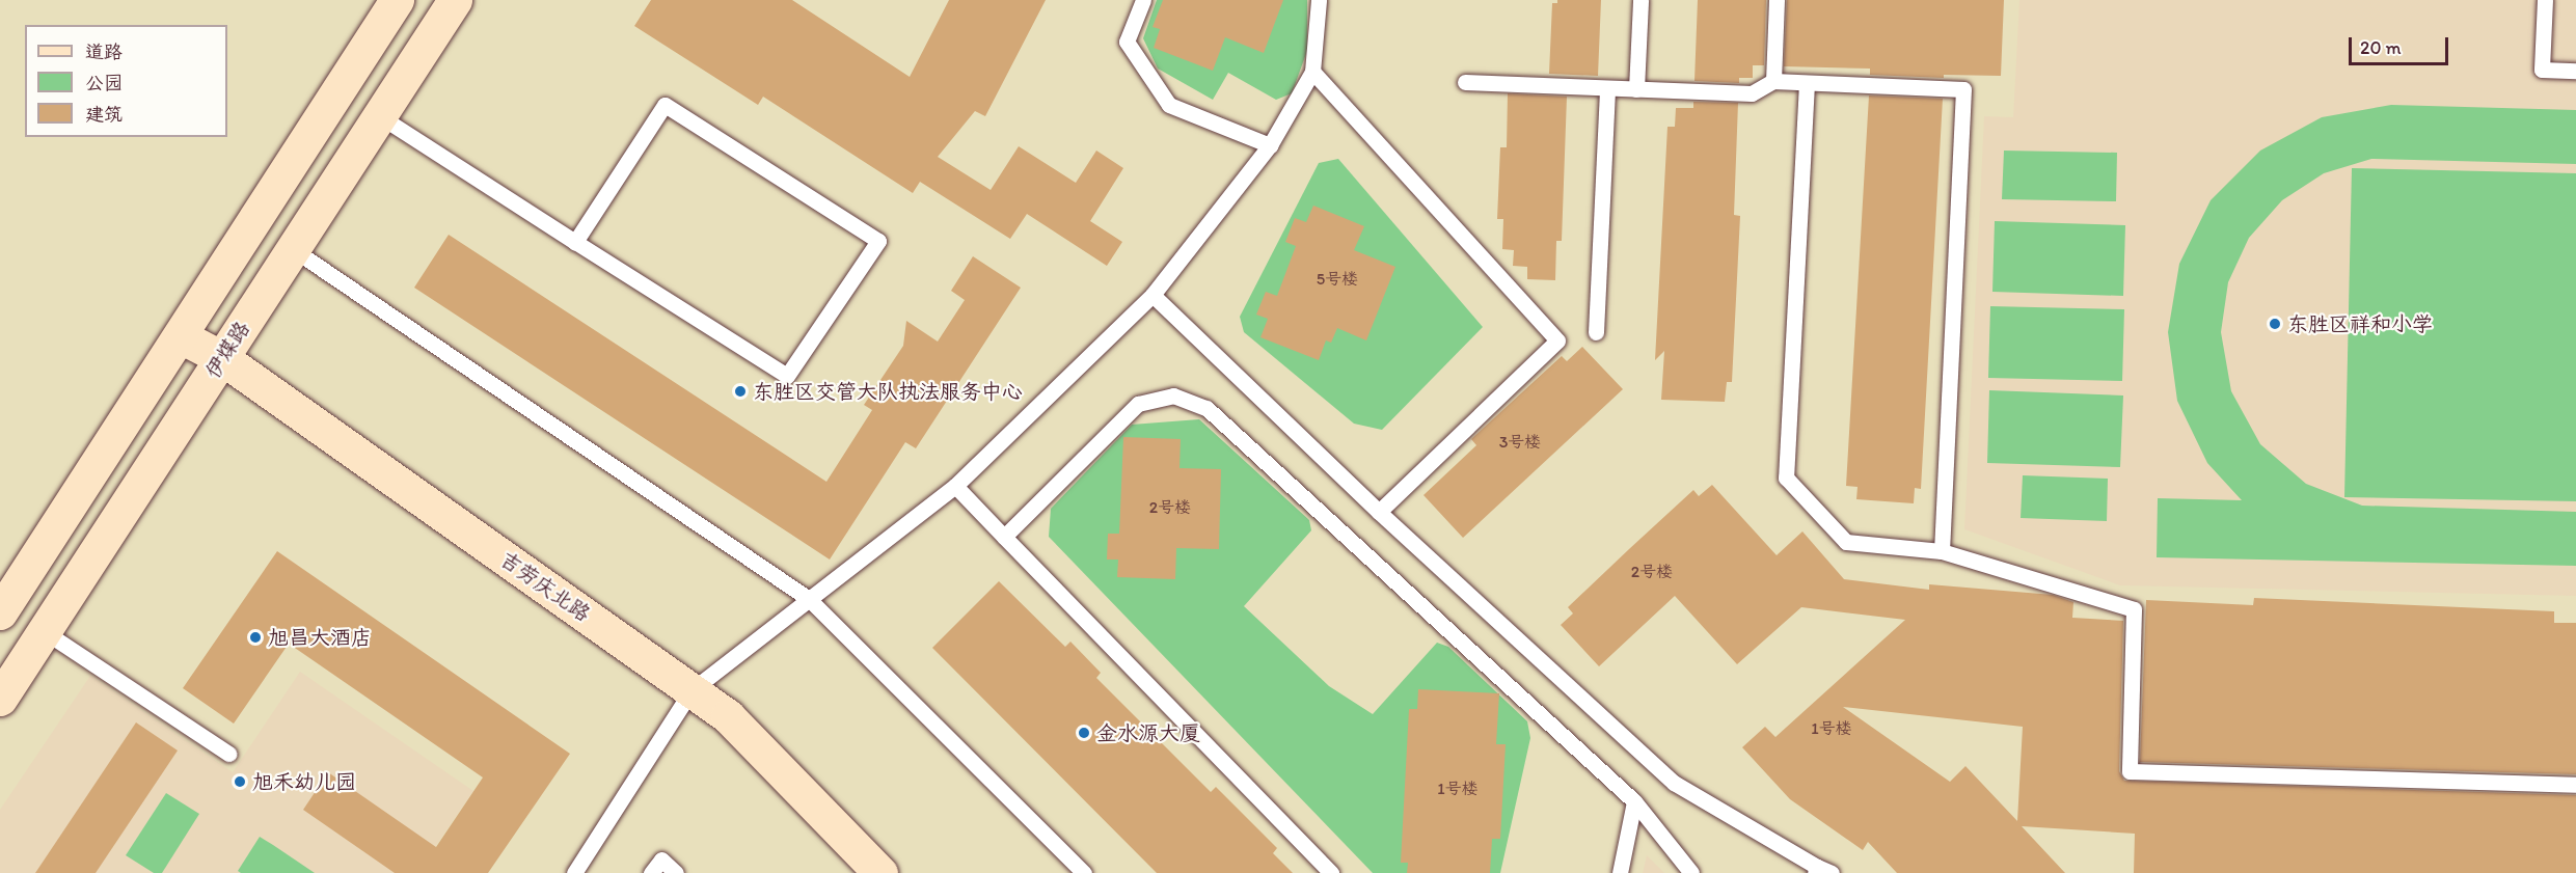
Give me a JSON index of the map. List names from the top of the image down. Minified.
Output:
{"streets":{"main road":["伊煤路","吉劳庆北路"]},"crossings":[["伊煤路","吉劳庆北路"]],"places":["东胜区祥和小学","东胜区交管大队执法服务中心","旭昌大酒店","金水源大厦","旭禾幼儿园"],"house_numbers":["5号楼","3号楼","2号楼","2号楼","1号楼","1号楼"],"legend":["道路","公园","建筑"],"scale_bar":"20 m"}
